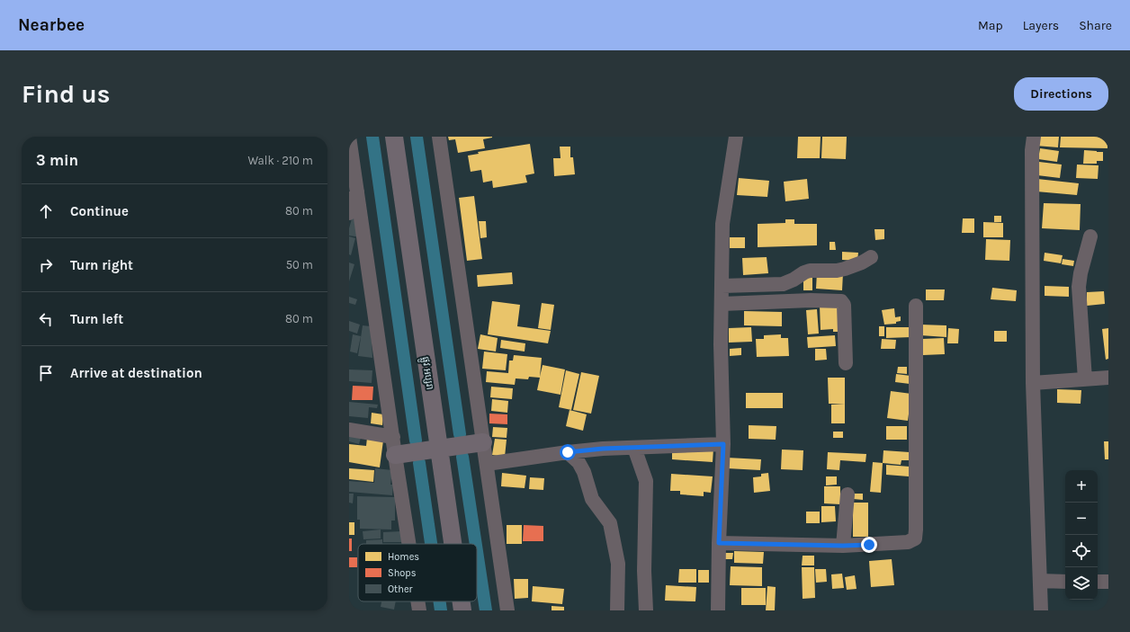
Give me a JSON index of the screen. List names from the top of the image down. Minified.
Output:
{"streets":{"main road":["ផ្លូវ អប្សរា"]},"legend":["Homes","Shops","Other"],"page":{"header":"Nearbee","nav":["Map","Layers","Share"],"buttons":"Directions","title":"Find us","heading":["3 min","Walk · 210 m"],"list":[["Continue","80 m"],["Turn right","50 m"],["Turn left","80 m"],"Arrive at destination"],"map_buttons":["+","−"]}}
